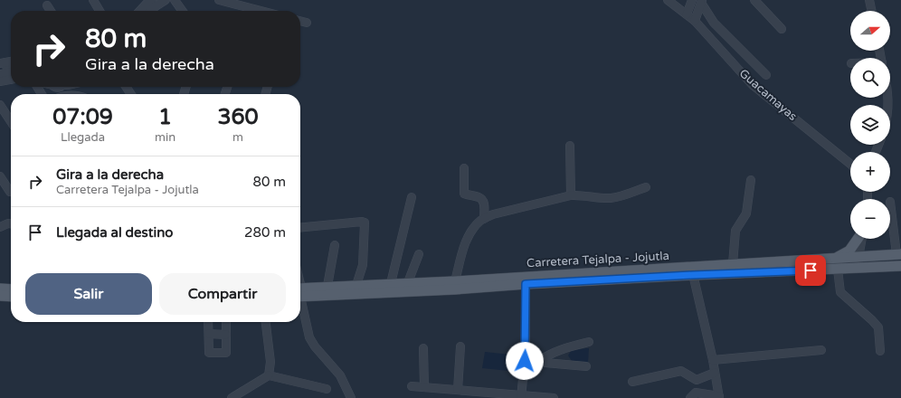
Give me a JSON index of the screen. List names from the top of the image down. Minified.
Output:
{"streets":{"main road":["Carretera Tejalpa - Jojutla"],"street":["Guacamayas"]},"north":"right","page":{"map_buttons":["+","−"],"turn":["80 m","Gira a la derecha"],"eta":["07:09","Llegada","1","min","360","m"],"list":[{"name":"Gira a la derecha","note":"Carretera Tejalpa - Jojutla","value":"80 m"},{"name":"Llegada al destino","value":"280 m"}],"buttons":["Salir","Compartir"]}}
